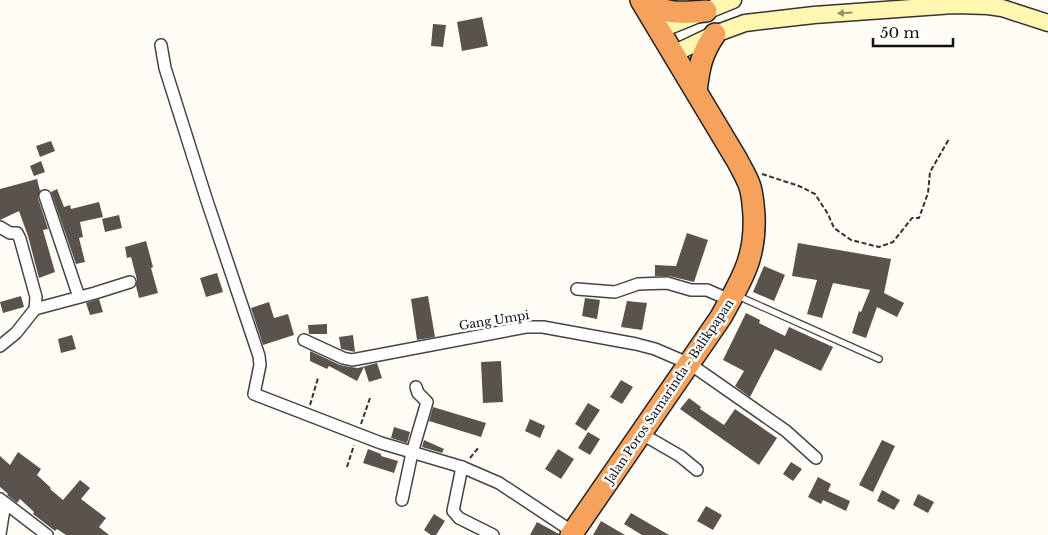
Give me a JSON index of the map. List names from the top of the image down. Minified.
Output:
{"streets":{"highway":["Jalan Poros Samarinda - Balikpapan"],"street":["Gang Umpi"]},"crossings":[["Gang Umpi","Jalan Poros Samarinda - Balikpapan"]],"scale_bar":"50 m"}
